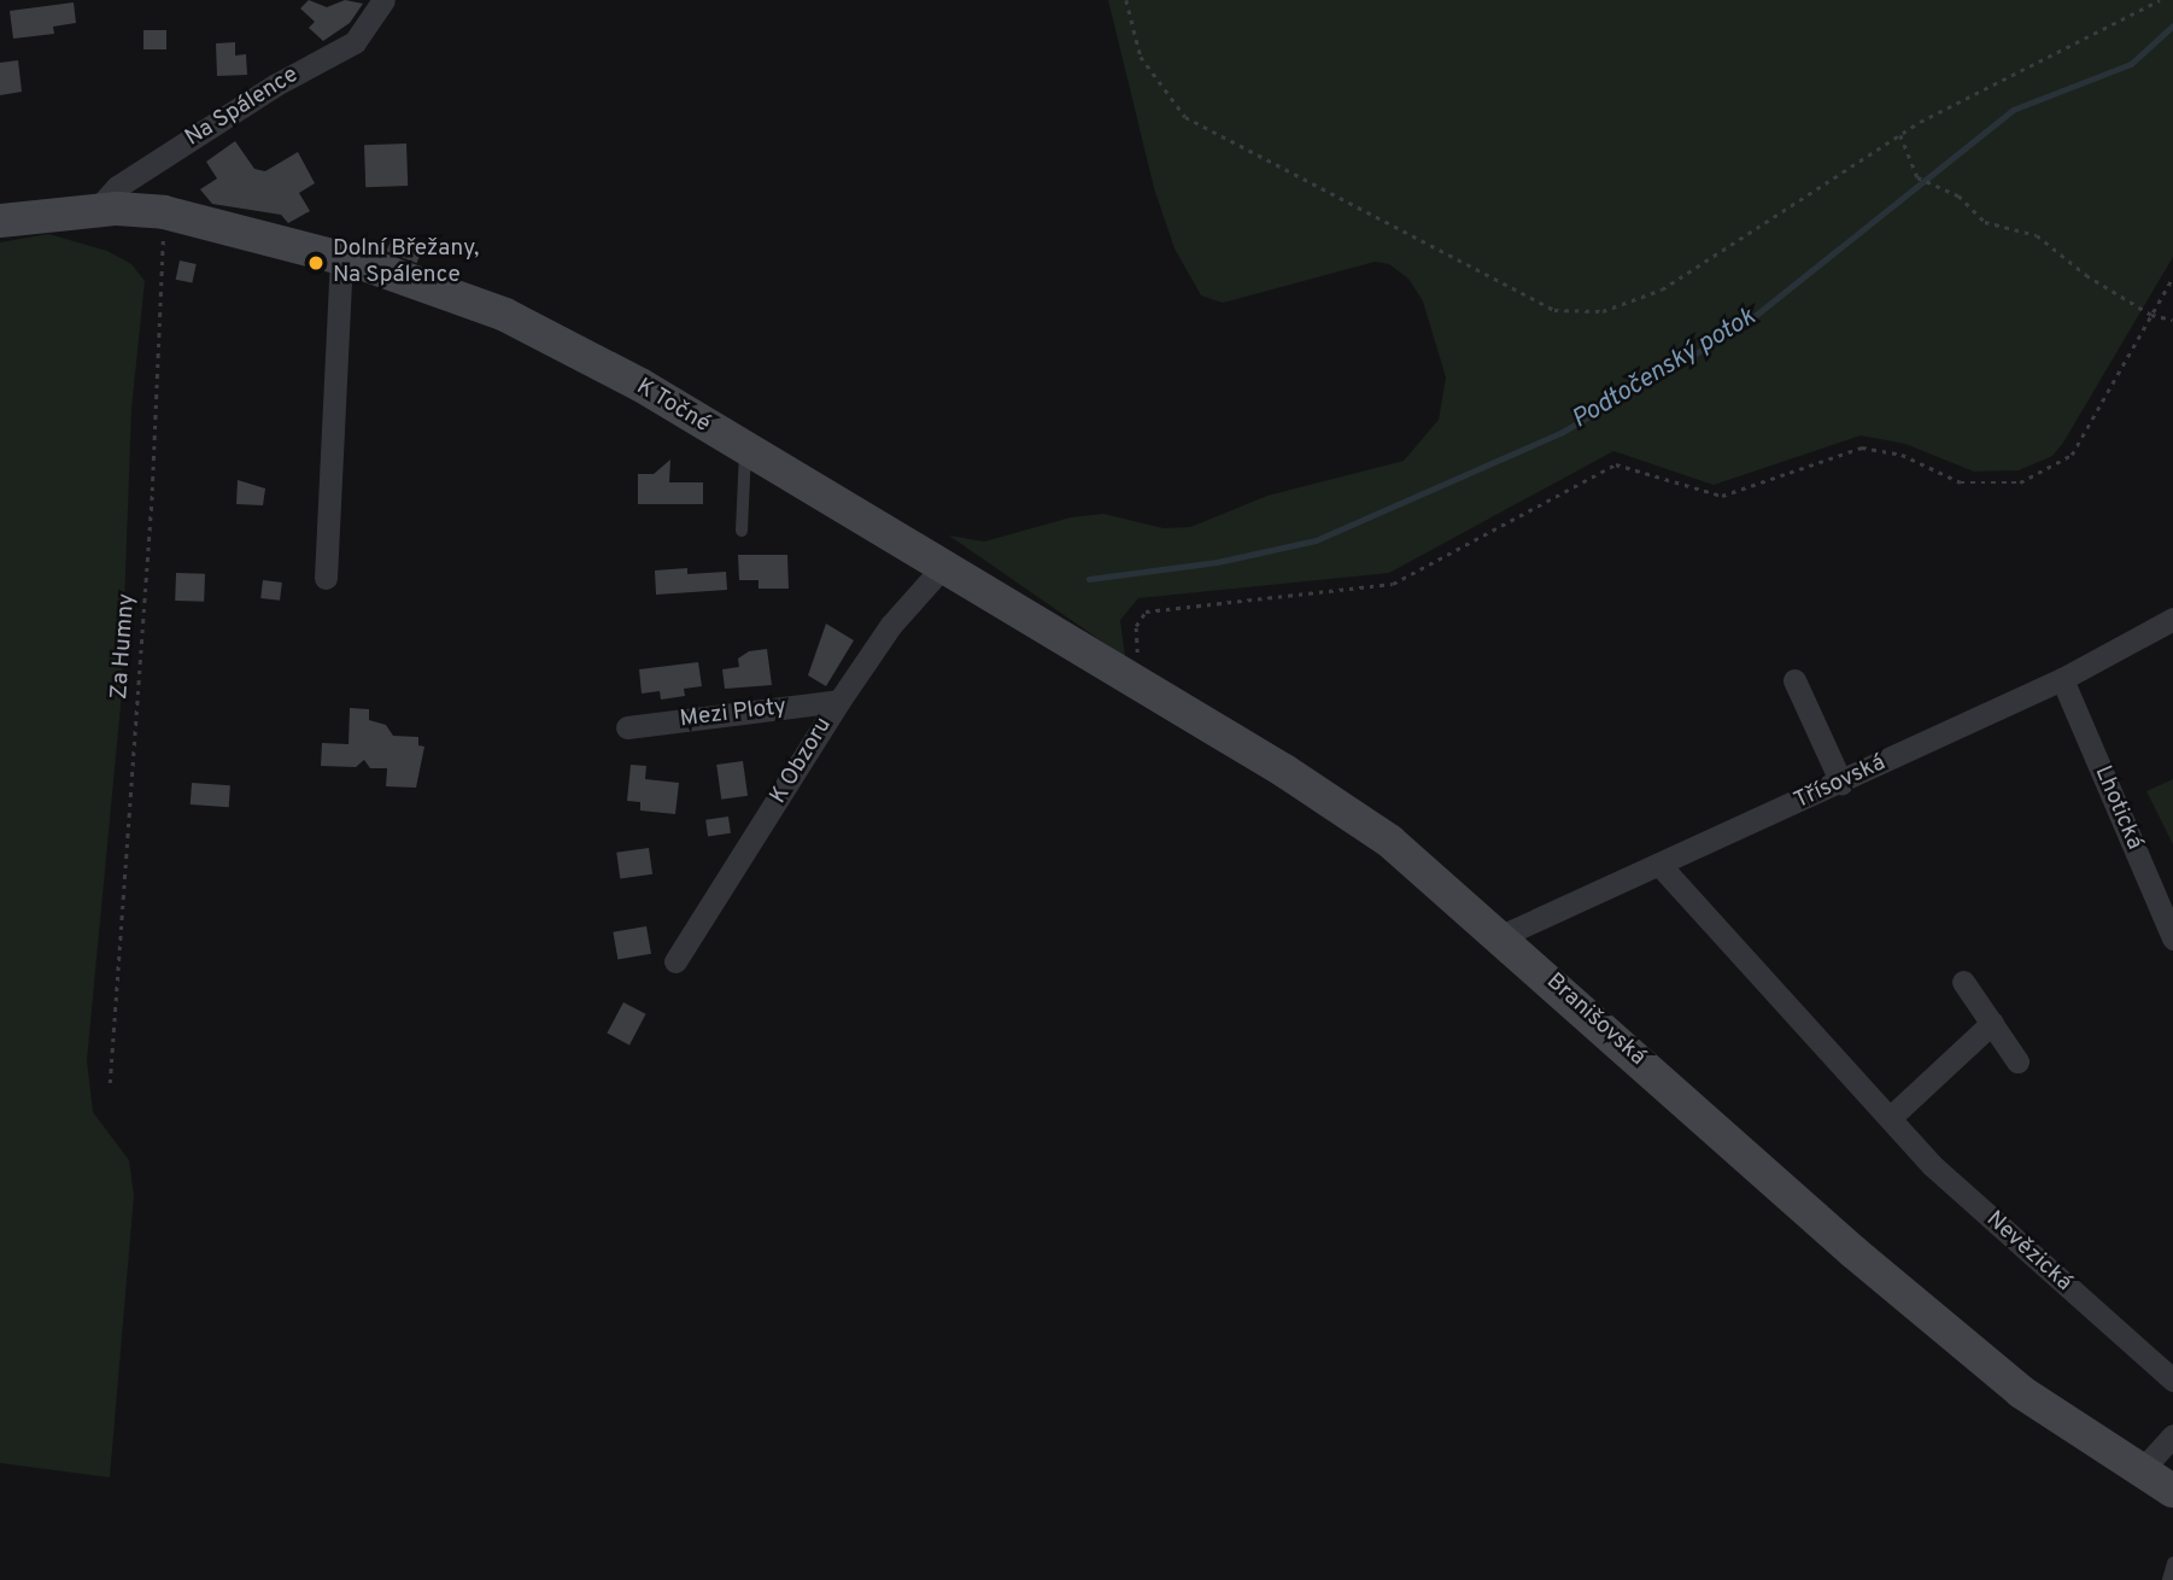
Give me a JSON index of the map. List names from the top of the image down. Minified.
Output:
{"streets":{"street":["Na Spálence","K Točné","Mezi Ploty","K Obzoru","Třísovská","Lhotická","Branišovská","Nevězická"],"path":["Za Humny"]},"crossings":[["Na Spálence","K Točné"],["K Točné","Za Humny"],["K Točné","K Obzoru"],["K Točné","Branišovská"],["Mezi Ploty","K Obzoru"],["Třísovská","Lhotická"],["Třísovská","Branišovská"],["Třísovská","Nevězická"]],"water":["Podtočenský potok"],"places":["Dolní Břežany, Na Spálence"]}
